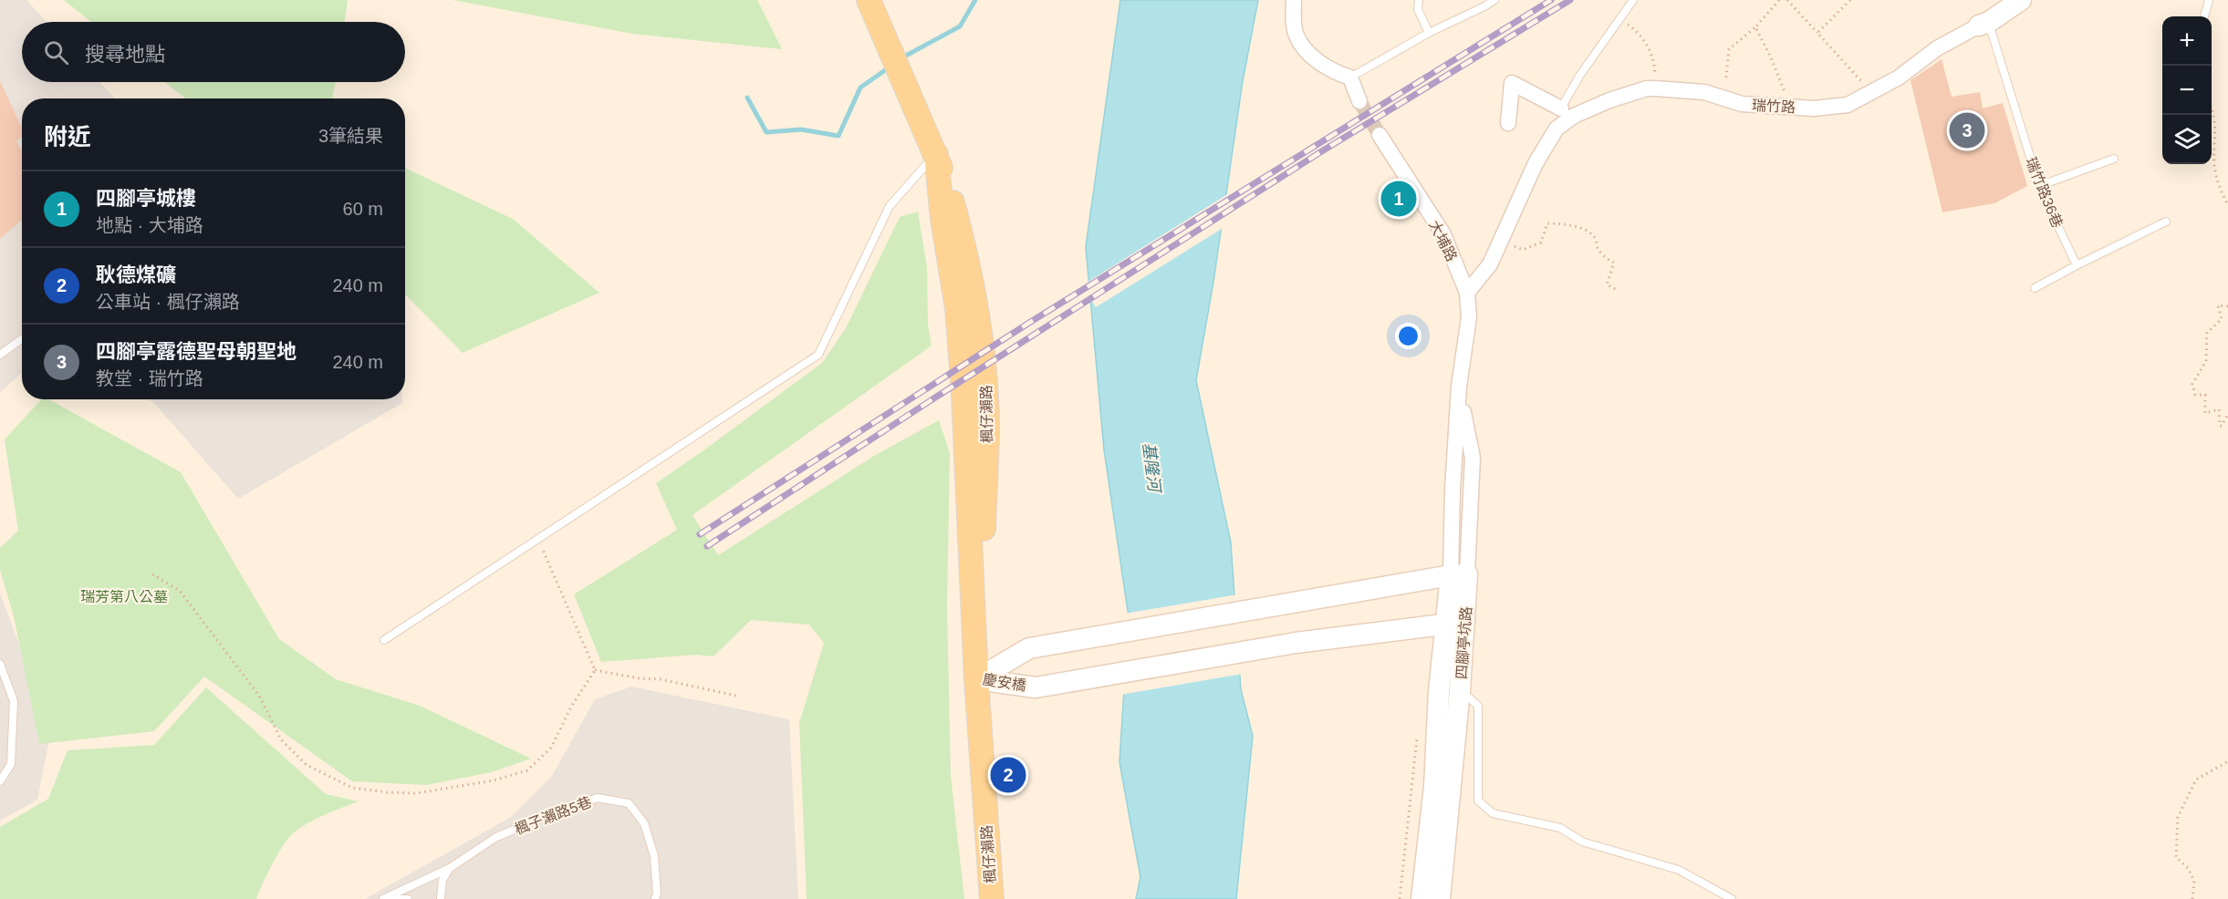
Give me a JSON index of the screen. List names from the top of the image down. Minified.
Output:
{"streets":{"main road":["楓仔瀨路"],"street":["瑞竹路","大埔路","四腳亭坑路","慶安橋"],"lane":["瑞竹路36巷","楓子瀨路5巷"]},"crossings":[["瑞竹路","瑞竹路36巷"],["瑞竹路","大埔路"],["瑞竹路","四腳亭坑路"],["大埔路","四腳亭坑路"],["楓仔瀨路","慶安橋"],["四腳亭坑路","慶安橋"]],"water":["基隆河"],"parks":["瑞芳第八公墓"],"page":{"map_buttons":["+","−"],"search":"搜尋地點","heading":["附近","3筆結果"],"pins":["3","1","2"],"list":[{"mark":"1","name":"四腳亭城樓","note":"地點 · 大埔路","value":"60 m"},{"mark":"2","name":"耿德煤礦","note":"公車站 · 楓仔瀨路","value":"240 m"},{"mark":"3","name":"四腳亭露德聖母朝聖地","note":"教堂 · 瑞竹路","value":"240 m"}]}}
